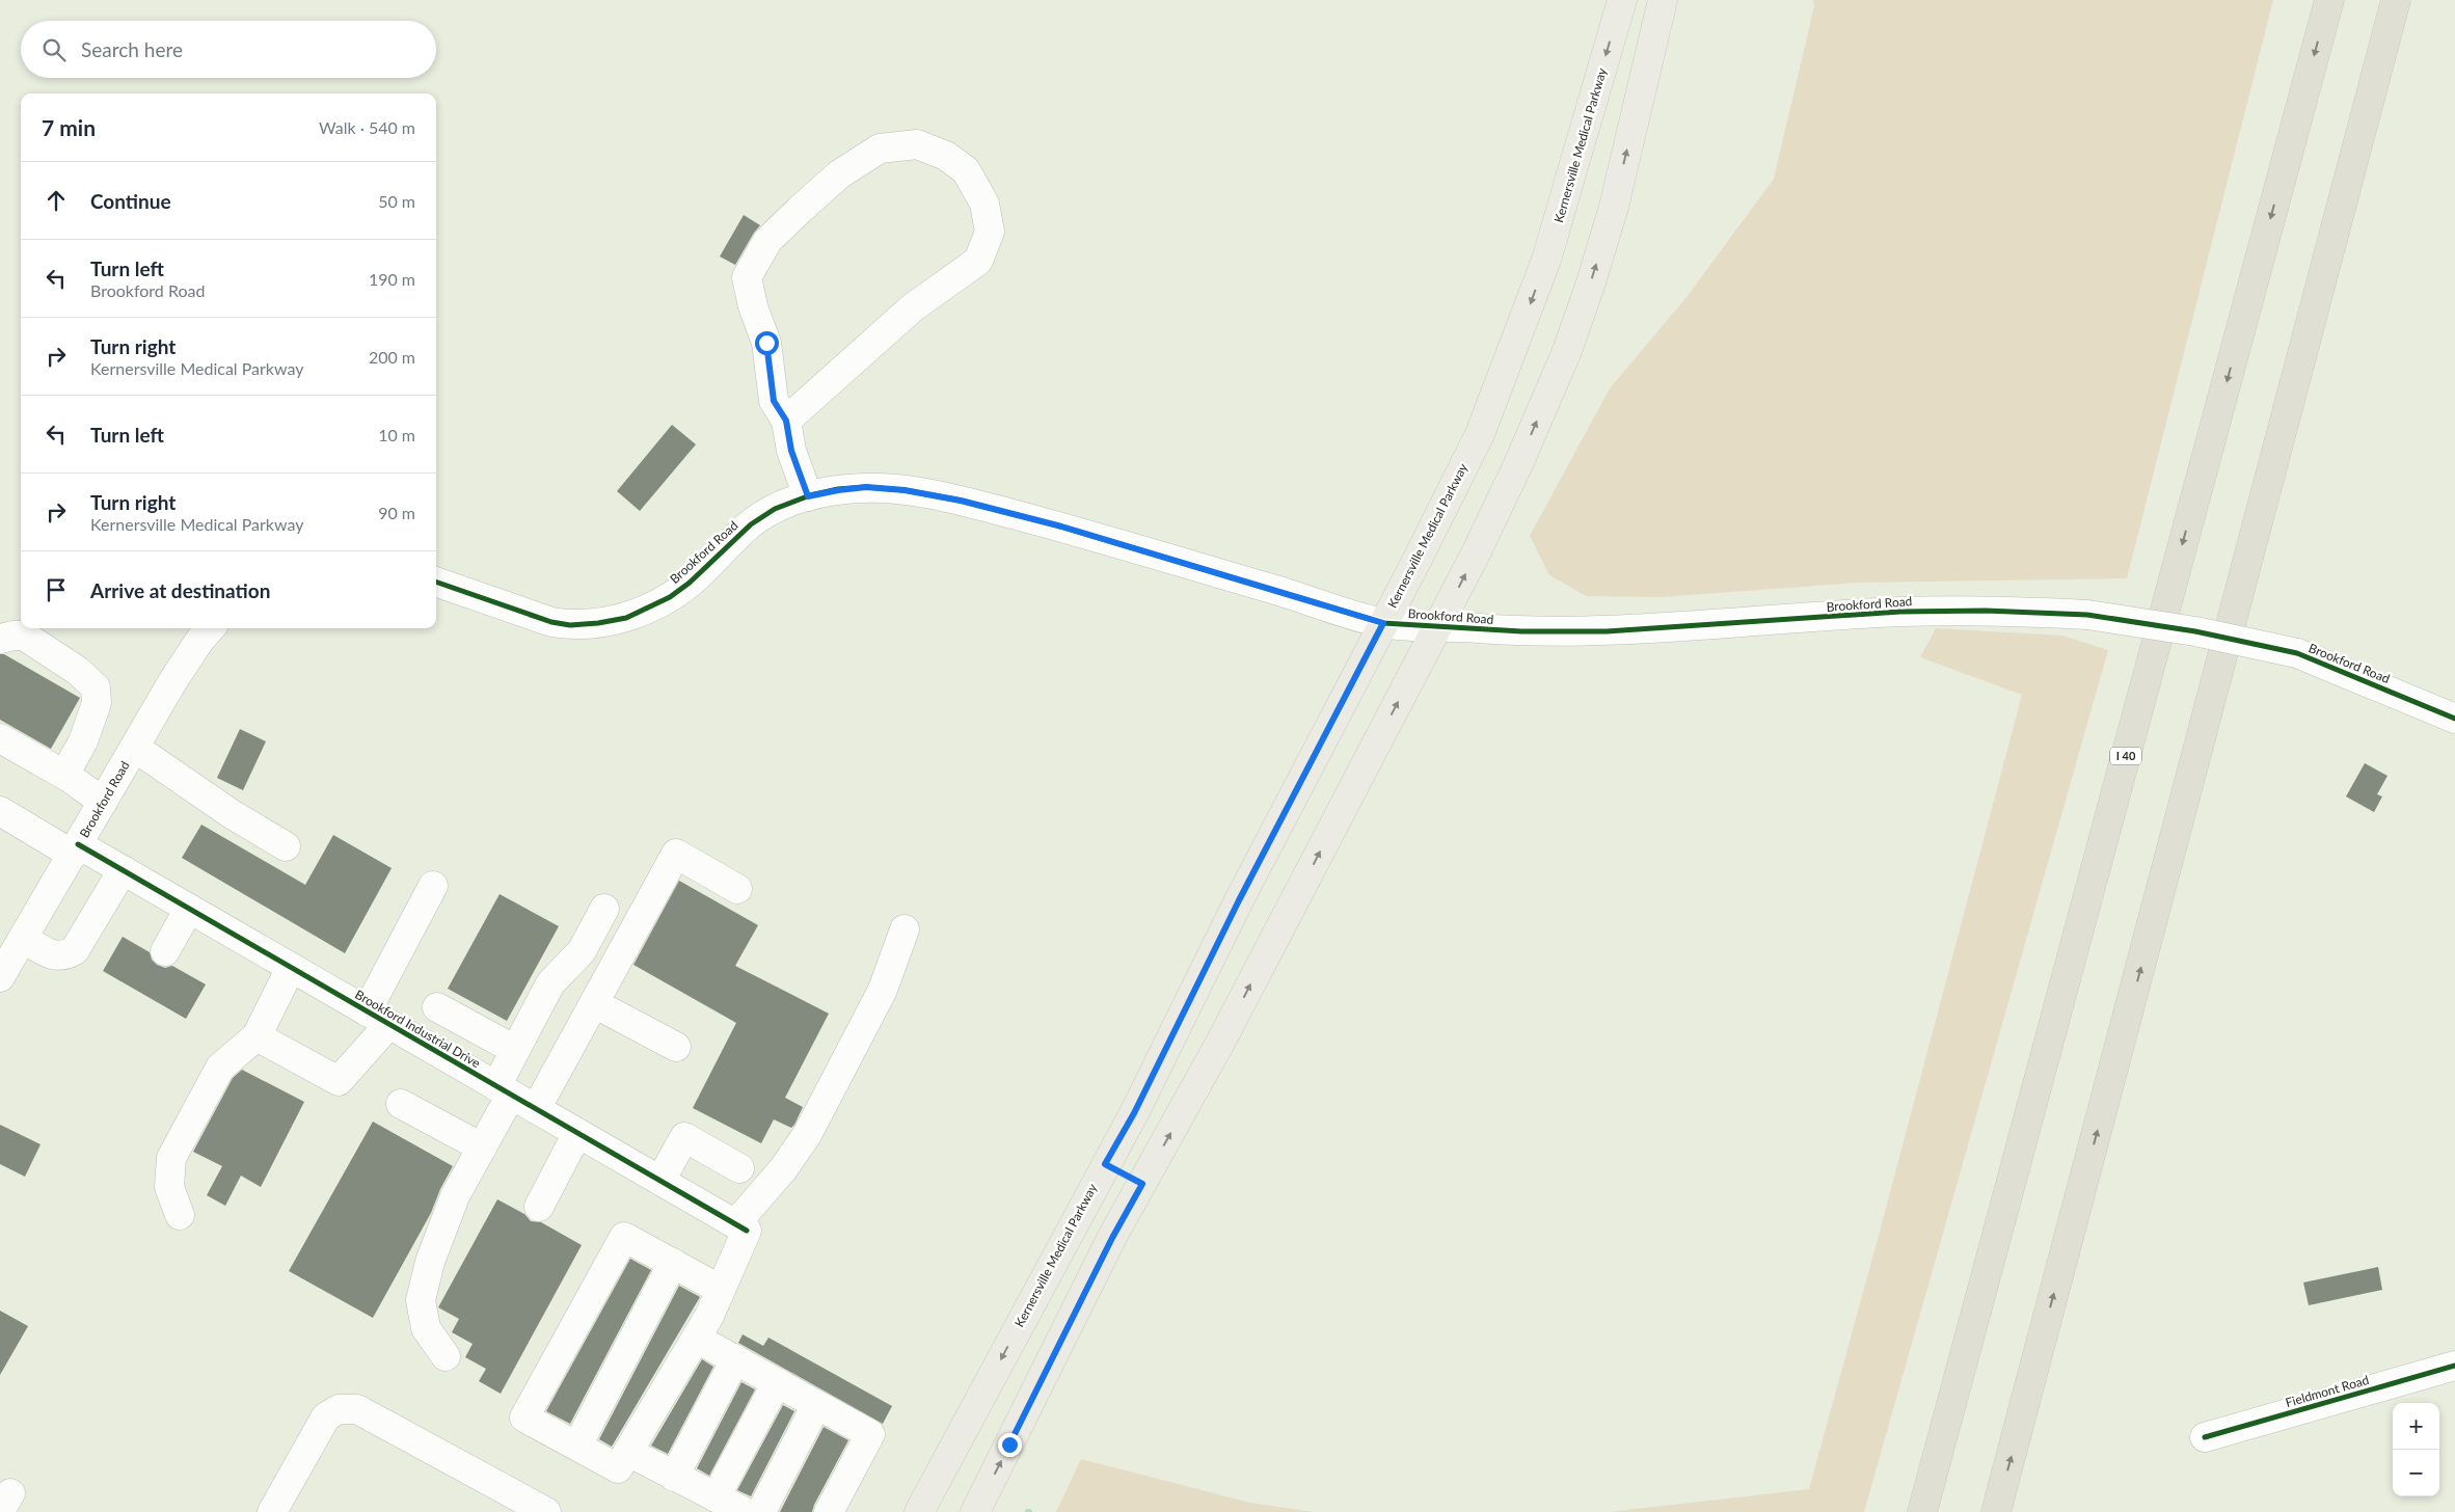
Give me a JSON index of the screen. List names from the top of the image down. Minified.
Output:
{"streets":{"highway":["I 40"],"main road":["Kernersville Medical Parkway"],"street":["Brookford Road","Brookford Industrial Drive","Fieldmont Road"]},"crossings":[["Kernersville Medical Parkway","Brookford Road"],["Brookford Road","Brookford Industrial Drive"]],"page":{"search":"Search here","heading":["7 min","Walk · 540 m"],"list":[["Continue","50 m"],["Turn left","Brookford Road","190 m"],["Turn right","Kernersville Medical Parkway","200 m"],["Turn left","10 m"],["Turn right","Kernersville Medical Parkway","90 m"],"Arrive at destination"],"map_buttons":["+","−"]}}
